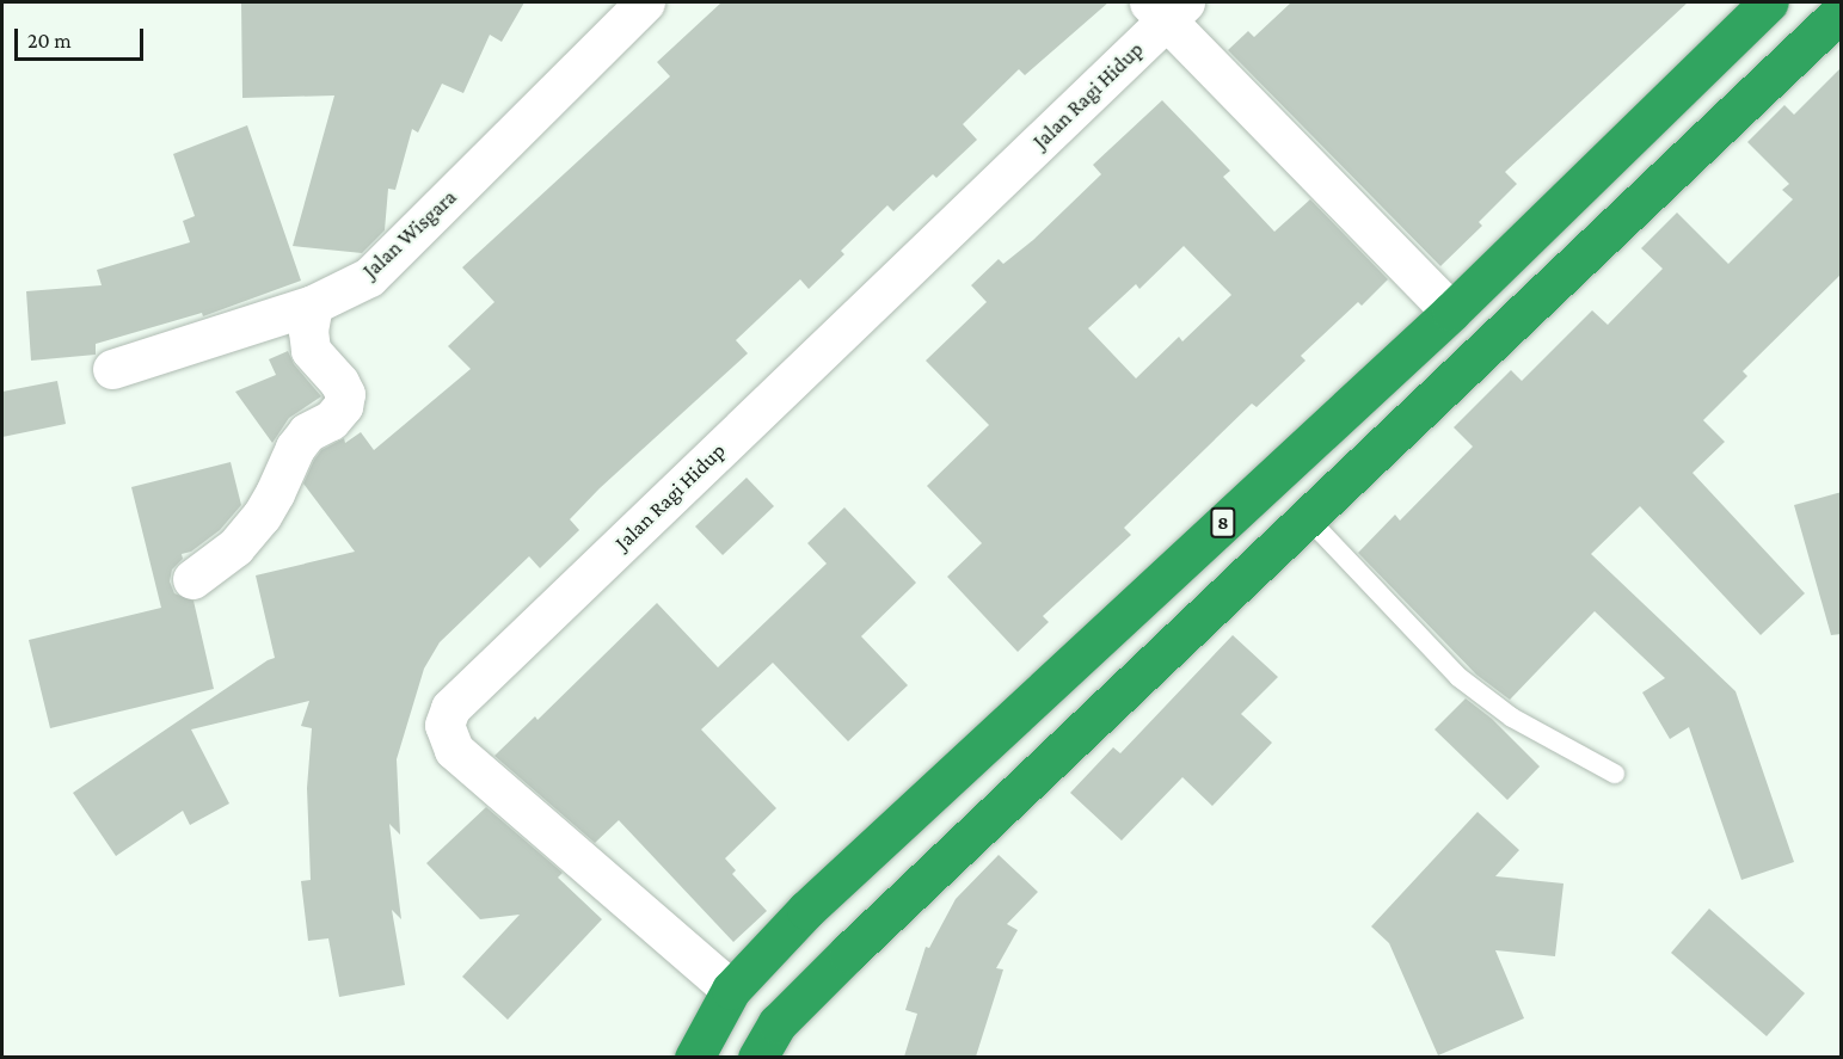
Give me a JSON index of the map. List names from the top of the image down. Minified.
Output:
{"streets":{"highway":["8"],"street":["Jalan Ragi Hidup","Jalan Wisgara"]},"crossings":[["Jalan Ragi Hidup","8"]],"scale_bar":"20 m"}
